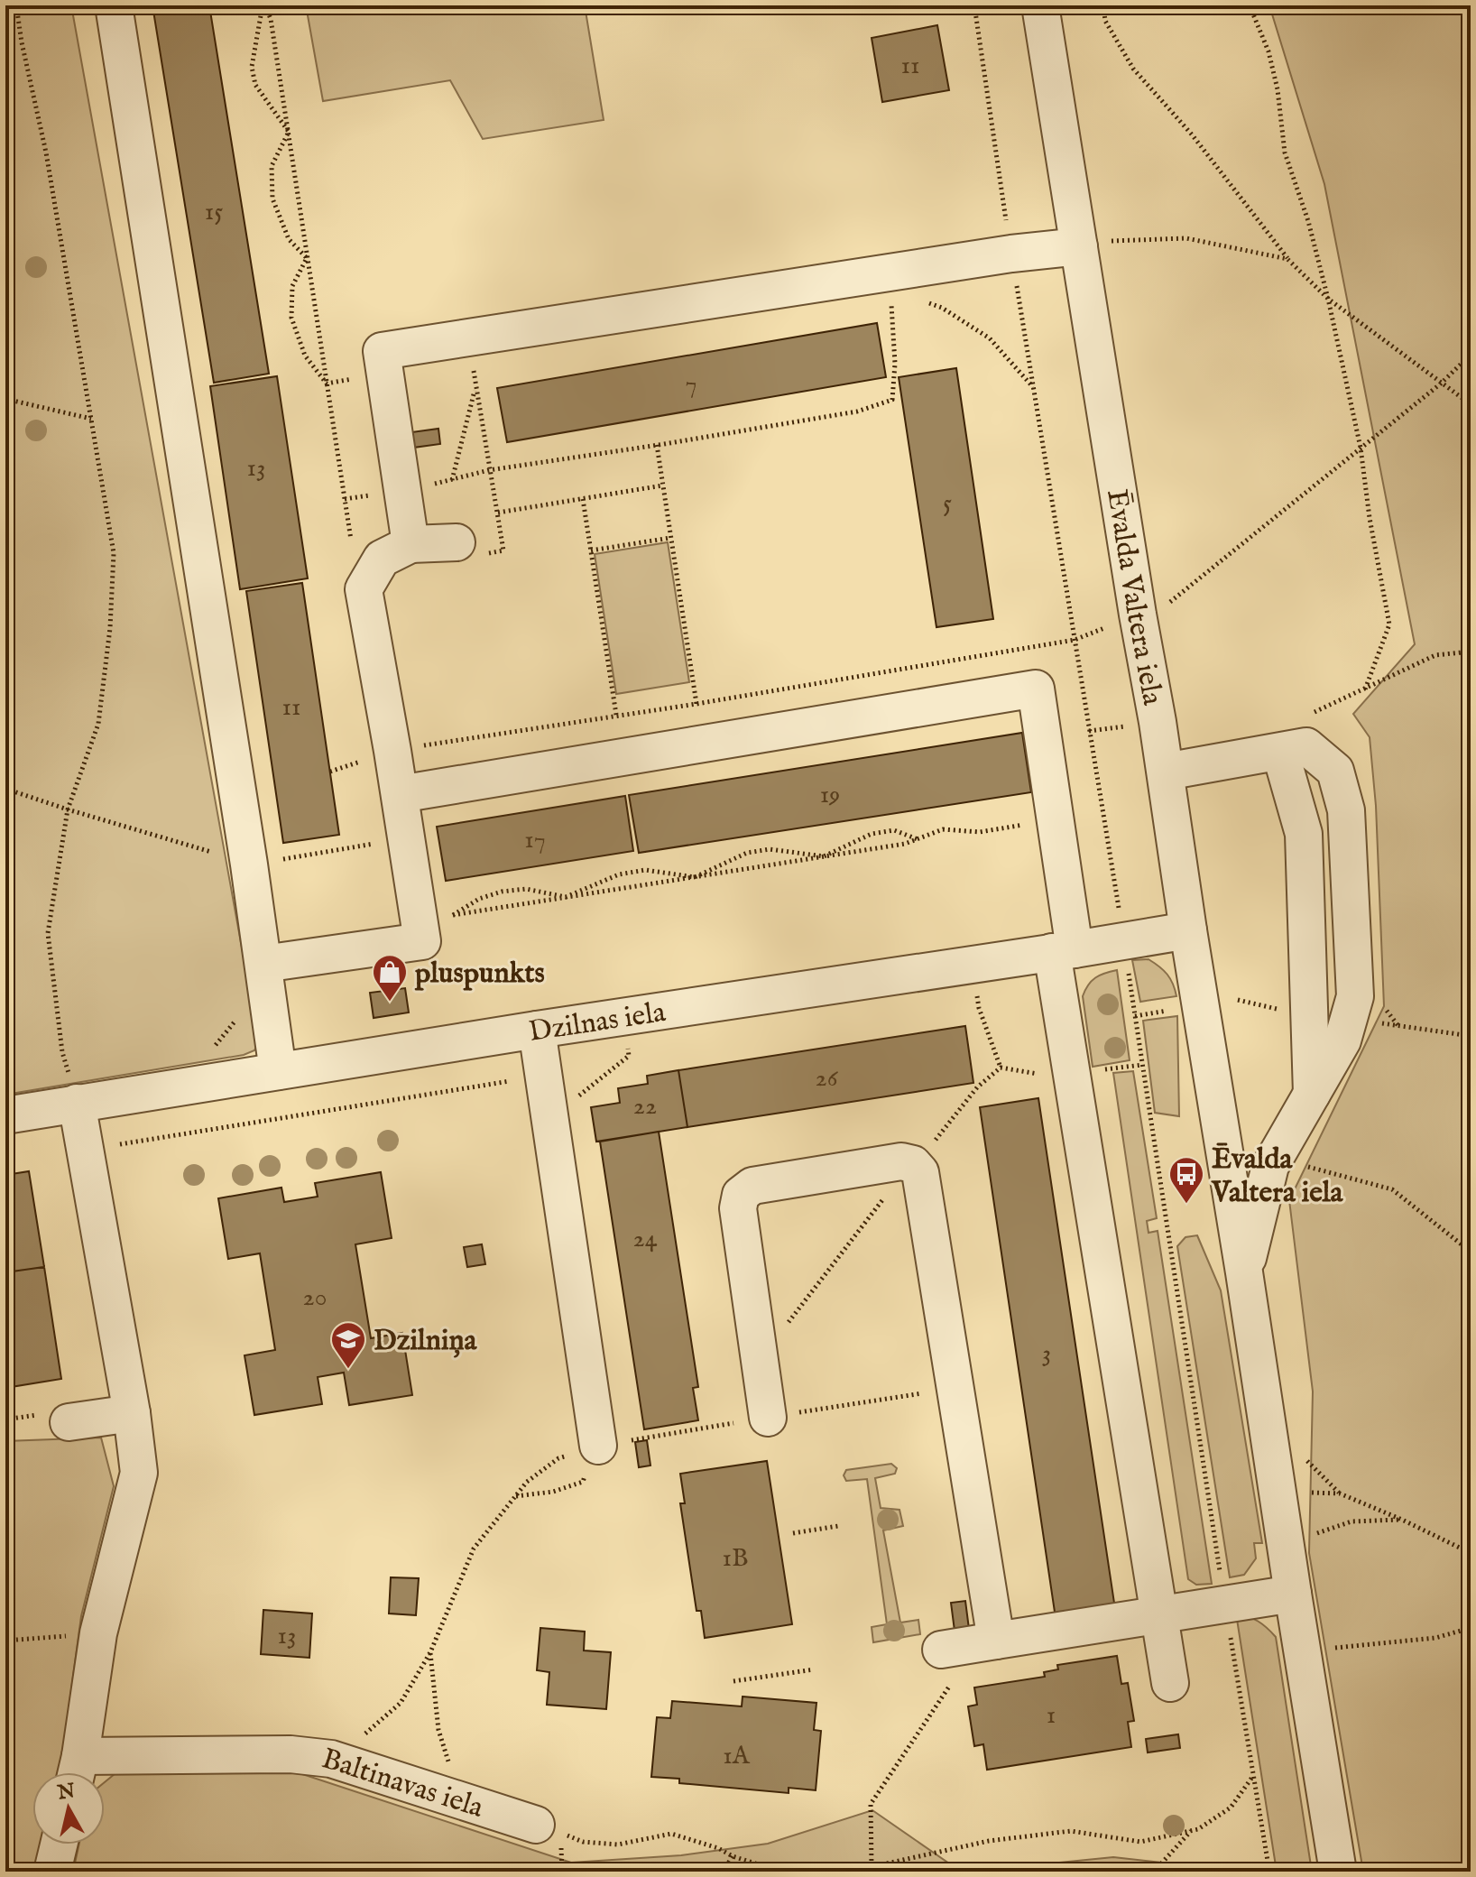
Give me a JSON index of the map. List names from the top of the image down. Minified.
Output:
{"streets":{"street":["Ēvalda Valtera iela","Dzilnas iela","Baltinavas iela"]},"crossings":[["Ēvalda Valtera iela","Dzilnas iela"]],"places":{"shop":["pluspunkts"],"bus stop":["Ēvalda Valtera iela"],"school or university":["Dzilniņa"]},"house_numbers":["11","15","7","13","5","11","19","17","26","22","24","20","3","1B","13","1","1A"],"north":"top"}
